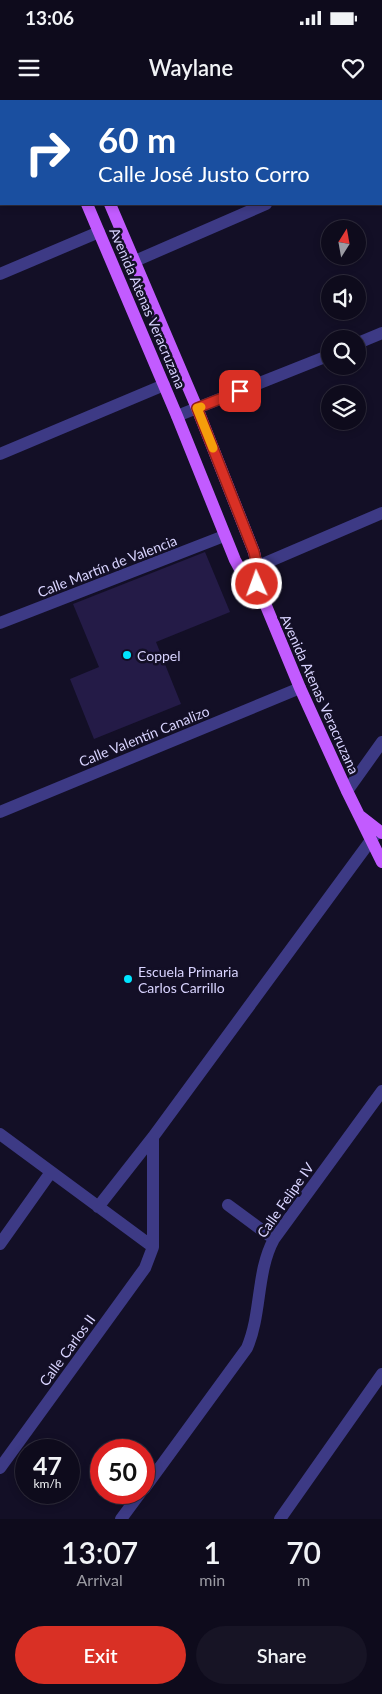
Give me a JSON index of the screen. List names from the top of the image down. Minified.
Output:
{"streets":{"main road":["Avenida Atenas Veracruzana"],"street":["Calle Martín de Valencia","Calle Valentín Canalizo","Calle Felipe IV","Calle Carlos II"]},"crossings":[["Avenida Atenas Veracruzana","Calle Martín de Valencia"],["Avenida Atenas Veracruzana","Calle Valentín Canalizo"]],"places":["Coppel","Escuela Primaria Carlos Carrillo"],"north":"top","page":{"status":"13:06","header":"Waylane","turn":["60 m","Calle José Justo Corro"],"speed":"47 km/h","limit":"50","eta":["13:07","Arrival","1","min","70","m"],"buttons":["Exit","Share"]}}
